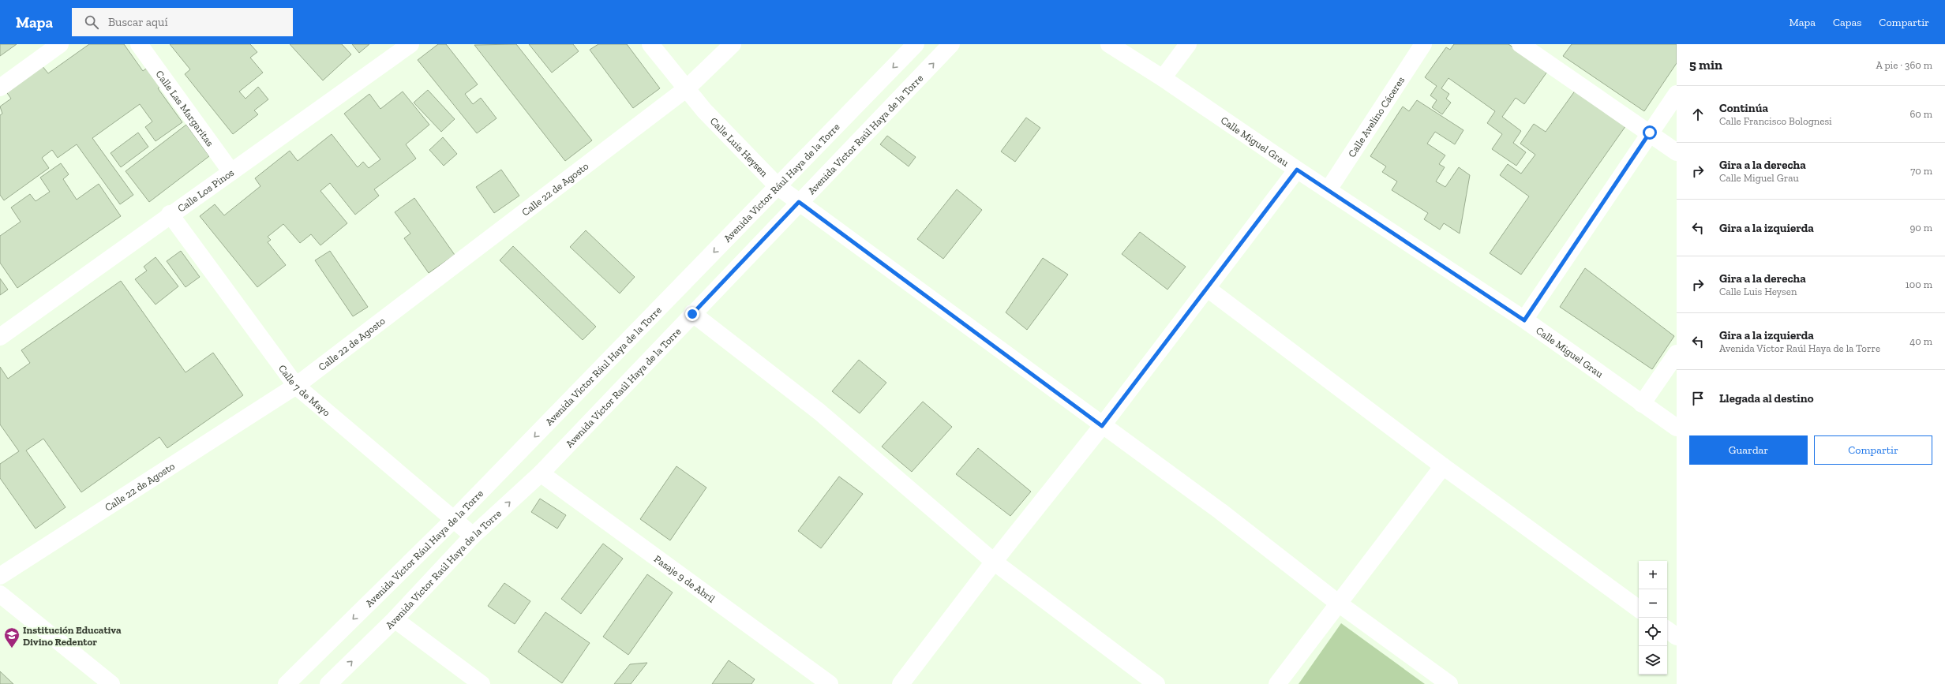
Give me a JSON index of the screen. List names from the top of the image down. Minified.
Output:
{"streets":{"street":["Calle Las Margaritas","Calle Avelino Cáceres","Avenida Víctor Raúl Haya de la Torre","Calle Miguel Grau","Calle Luis Heysen","Avenida Víctor Rául Haya de la Torre","Calle 22 de Agosto","Calle Los Pinos","Calle 7 de Mayo","Pasaje 9 de Abril"]},"crossings":[["Calle Las Margaritas","Calle Los Pinos"],["Calle Avelino Cáceres","Calle Miguel Grau"],["Avenida Víctor Raúl Haya de la Torre","Calle Luis Heysen"],["Avenida Víctor Raúl Haya de la Torre","Calle 7 de Mayo"],["Avenida Víctor Raúl Haya de la Torre","Pasaje 9 de Abril"],["Calle Luis Heysen","Avenida Víctor Rául Haya de la Torre"],["Calle Luis Heysen","Calle 22 de Agosto"],["Avenida Víctor Rául Haya de la Torre","Calle 7 de Mayo"],["Calle 22 de Agosto","Calle 7 de Mayo"],["Calle Los Pinos","Calle 7 de Mayo"]],"one_way":["Avenida Víctor Raúl Haya de la Torre","Avenida Víctor Rául Haya de la Torre"],"places":{"school or university":["Institución Educativa Divino Redentor"]},"page":{"header":"Mapa","search":"Buscar aquí","nav":["Mapa","Capas","Compartir"],"heading":["5 min","A pie · 360 m"],"list":[["Continúa","Calle Francisco Bolognesi","60 m"],["Gira a la derecha","Calle Miguel Grau","70 m"],["Gira a la izquierda","90 m"],["Gira a la derecha","Calle Luis Heysen","100 m"],["Gira a la izquierda","Avenida Víctor Raúl Haya de la Torre","40 m"],"Llegada al destino"],"buttons":["Guardar","Compartir"],"map_buttons":["+","−"]}}
